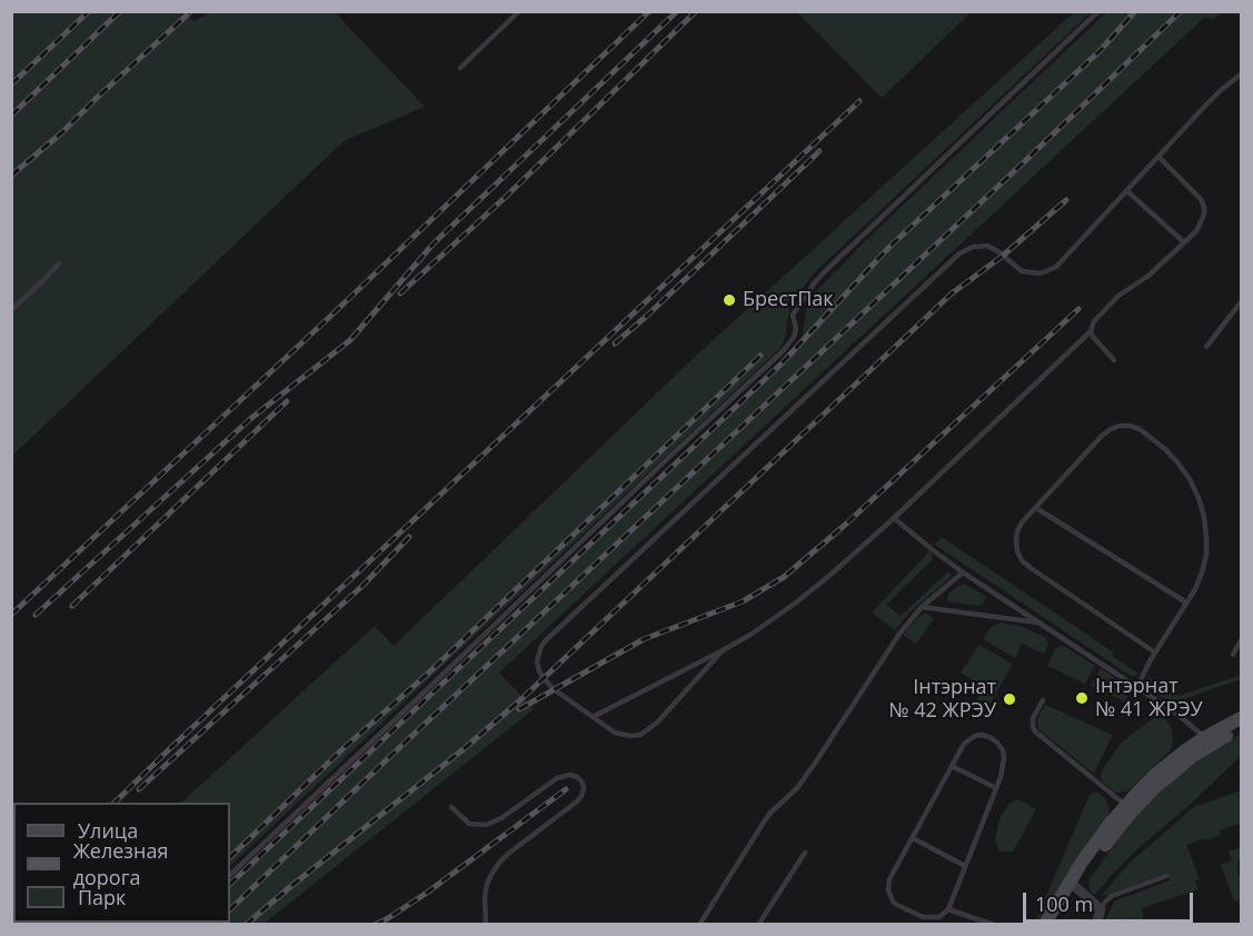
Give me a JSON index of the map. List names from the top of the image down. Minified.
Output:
{"places":["БрестПак","Інтэрнат № 41 ЖРЭУ","Інтэрнат № 42 ЖРЭУ"],"legend":["Улица","Железная дорога","Парк"],"scale_bar":"100 m"}
